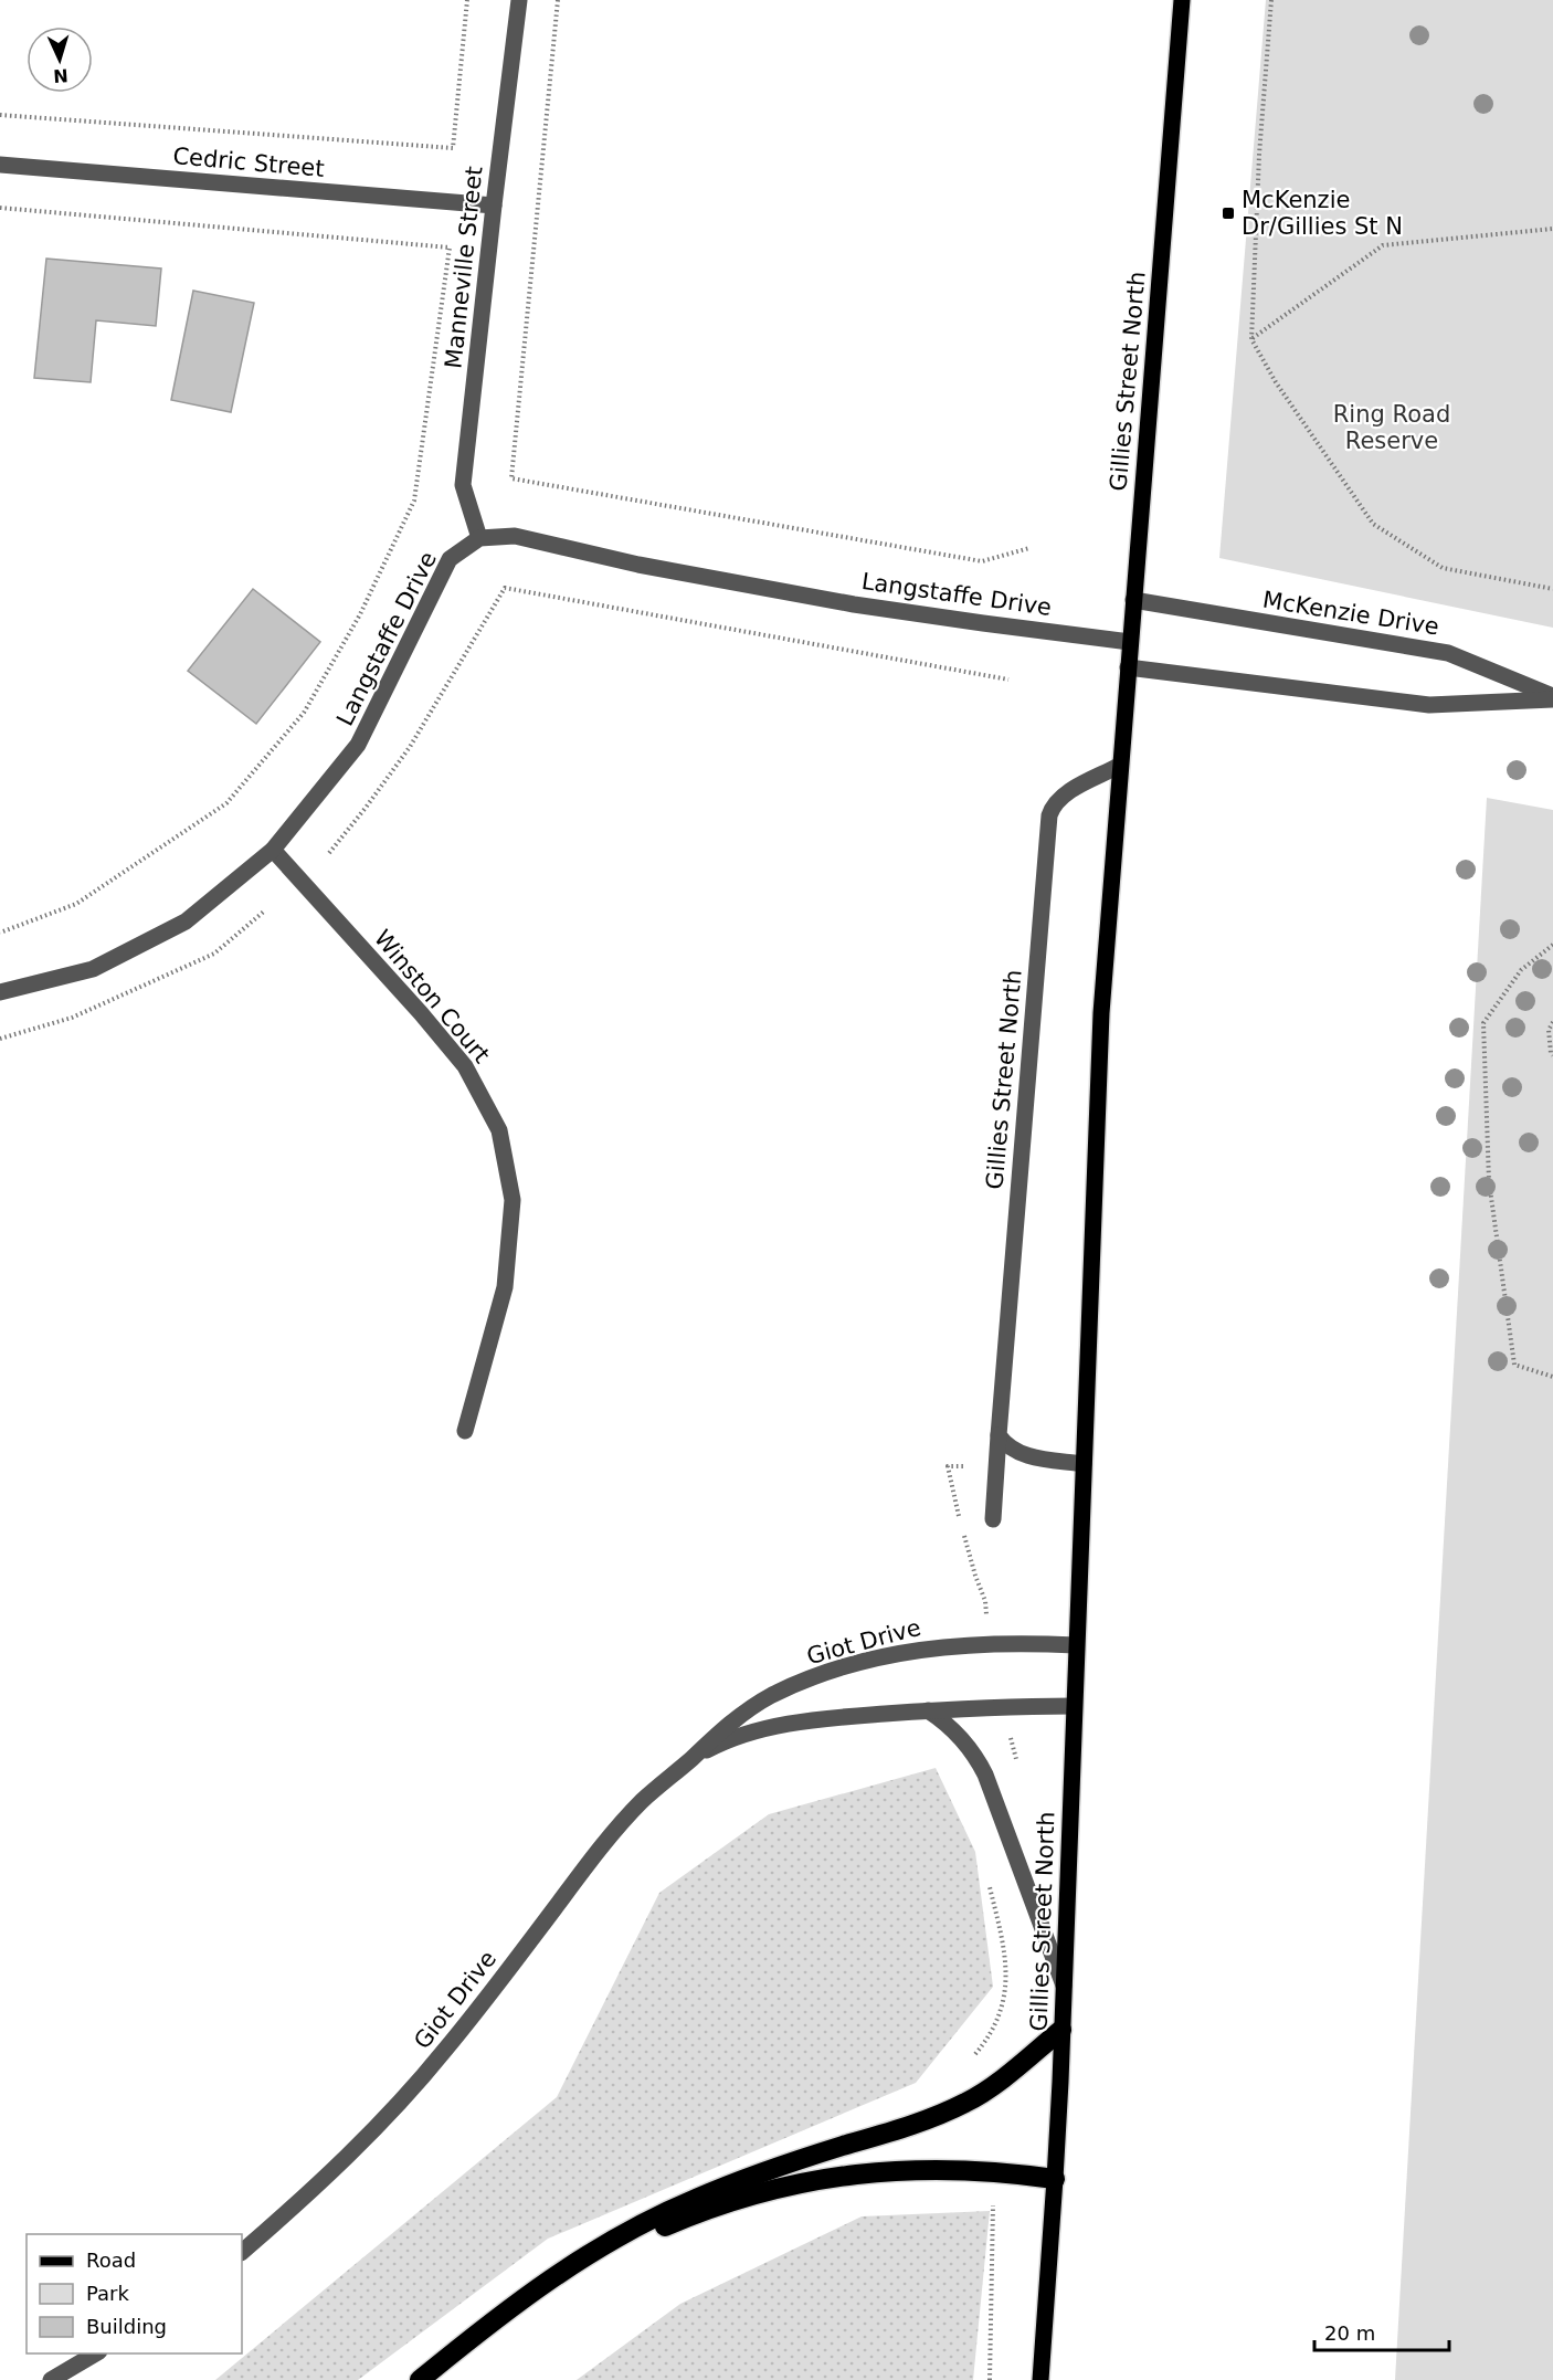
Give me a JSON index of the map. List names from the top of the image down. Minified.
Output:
{"streets":{"main road":["Gillies Street North"],"street":["Cedric Street","Manneville Street","Langstaffe Drive","McKenzie Drive","Winston Court","Giot Drive"]},"crossings":[["Cedric Street","Manneville Street"],["Manneville Street","Langstaffe Drive"],["Gillies Street North","Langstaffe Drive"],["Gillies Street North","McKenzie Drive"],["Gillies Street North","Giot Drive"],["Langstaffe Drive","Winston Court"]],"parks":["Ring Road Reserve"],"places":{"transit":["McKenzie Dr/Gillies St N"]},"legend":["Road","Park","Building"],"scale_bar":"20 m","north":"bottom"}
